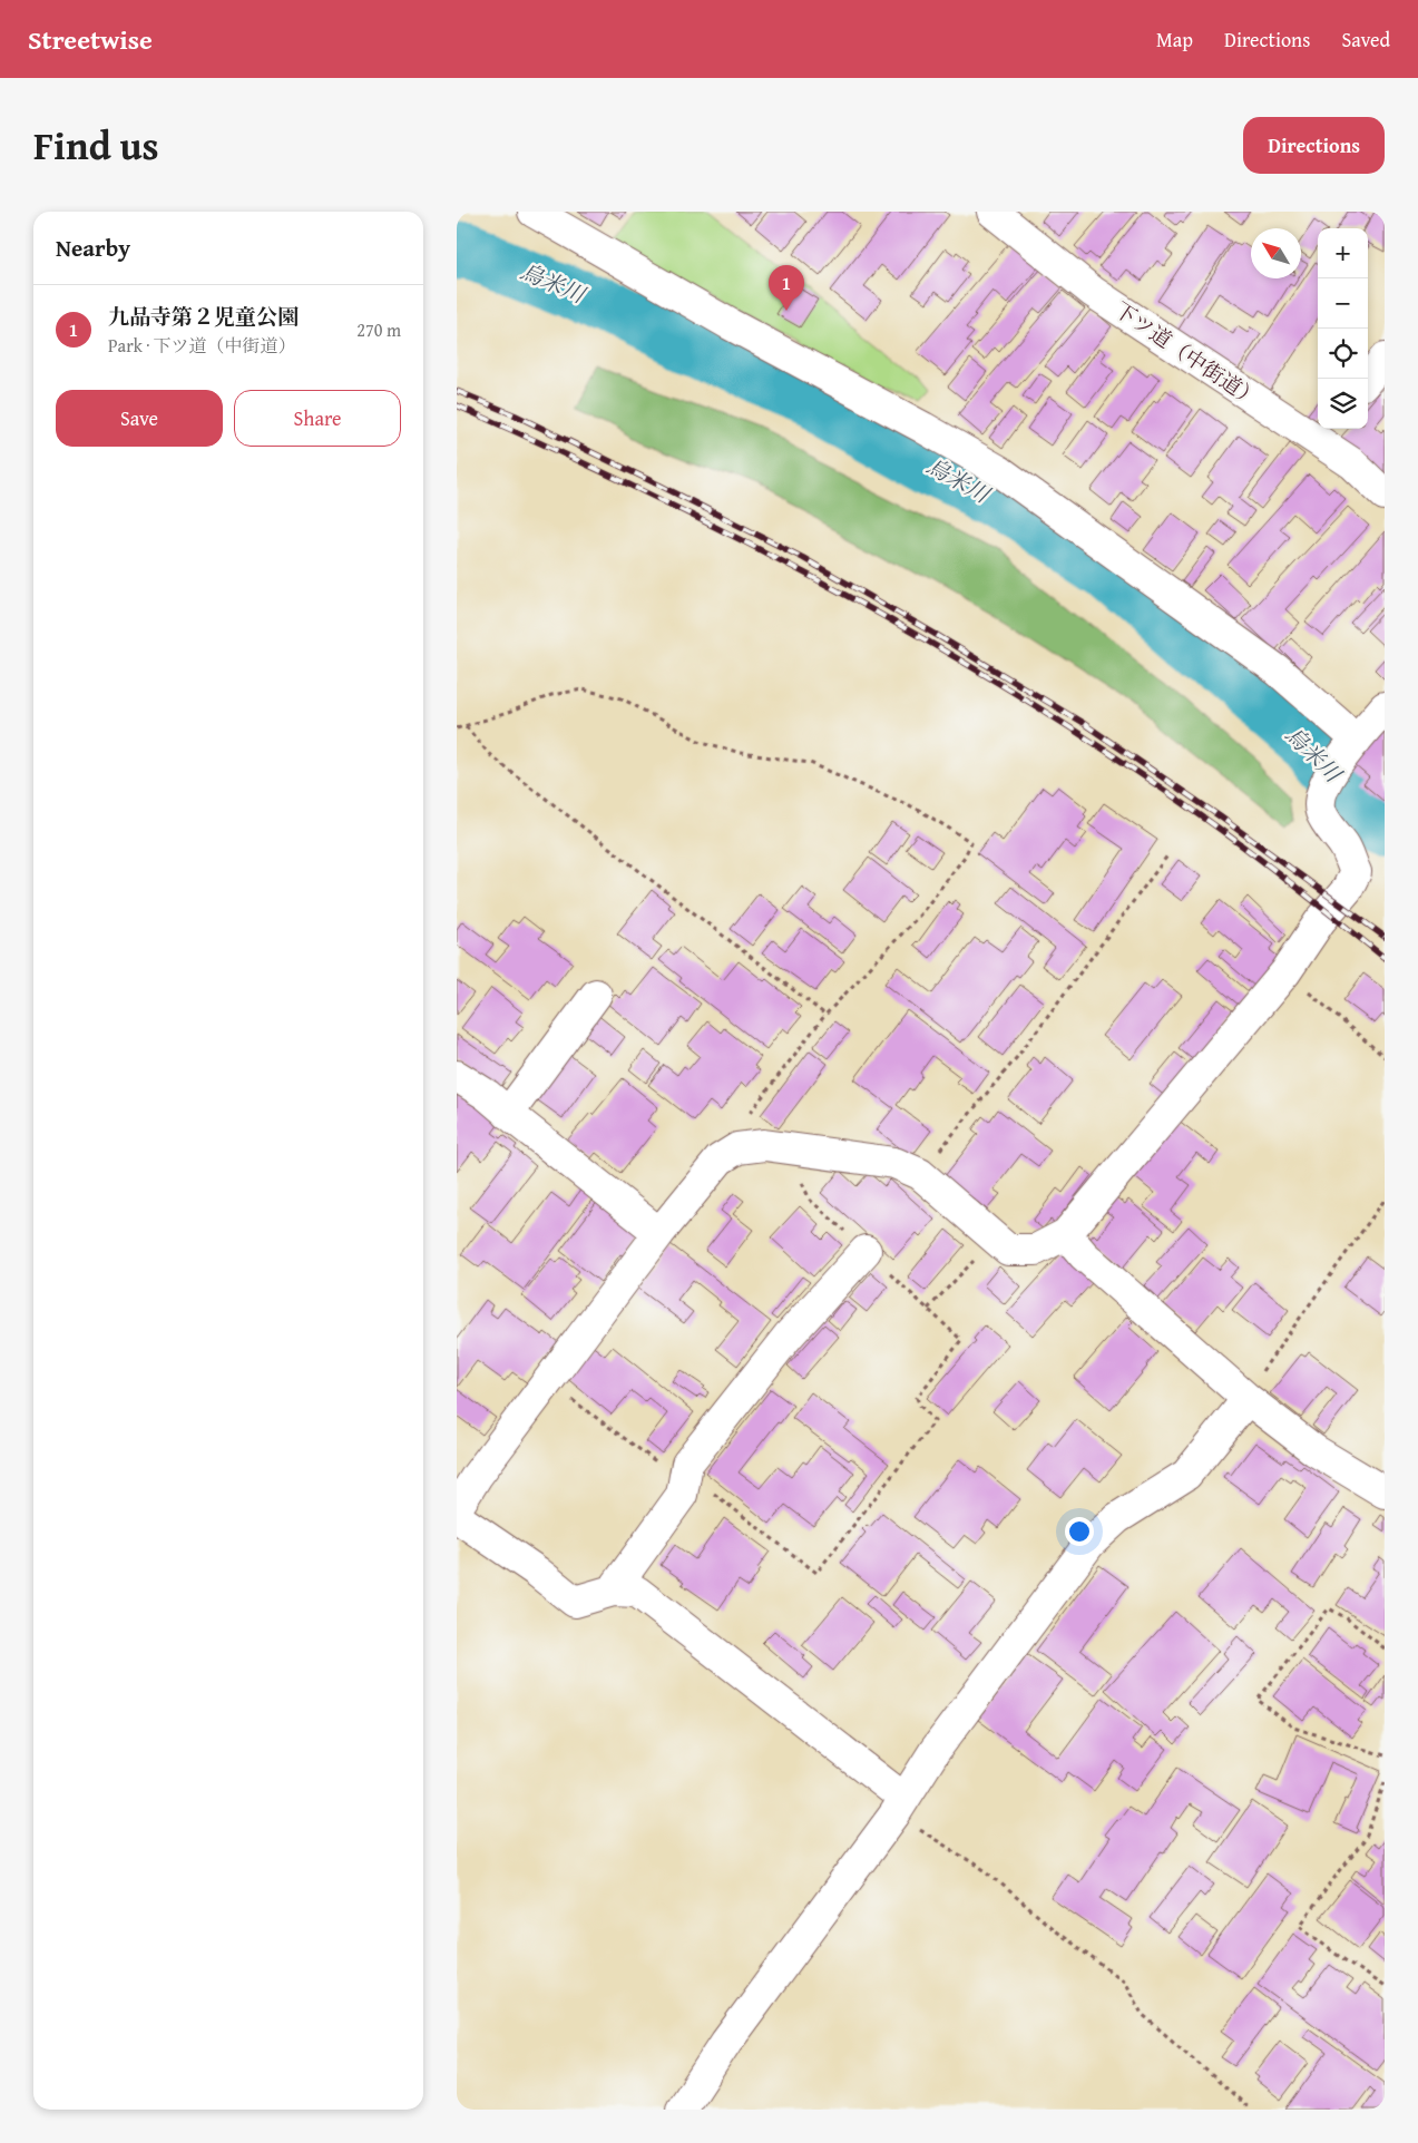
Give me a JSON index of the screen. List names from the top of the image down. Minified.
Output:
{"streets":{"street":["下ツ道（中街道）"]},"water":["烏米川"],"north":"top left","page":{"header":"Streetwise","nav":["Map","Directions","Saved"],"title":"Find us","buttons":["Directions",["Save","Share"]],"heading":"Nearby","map_buttons":["+","−"],"pins":"1","list":[{"mark":"1","name":"九品寺第２児童公園","note":"Park · 下ツ道（中街道）","value":"270 m"}]}}
